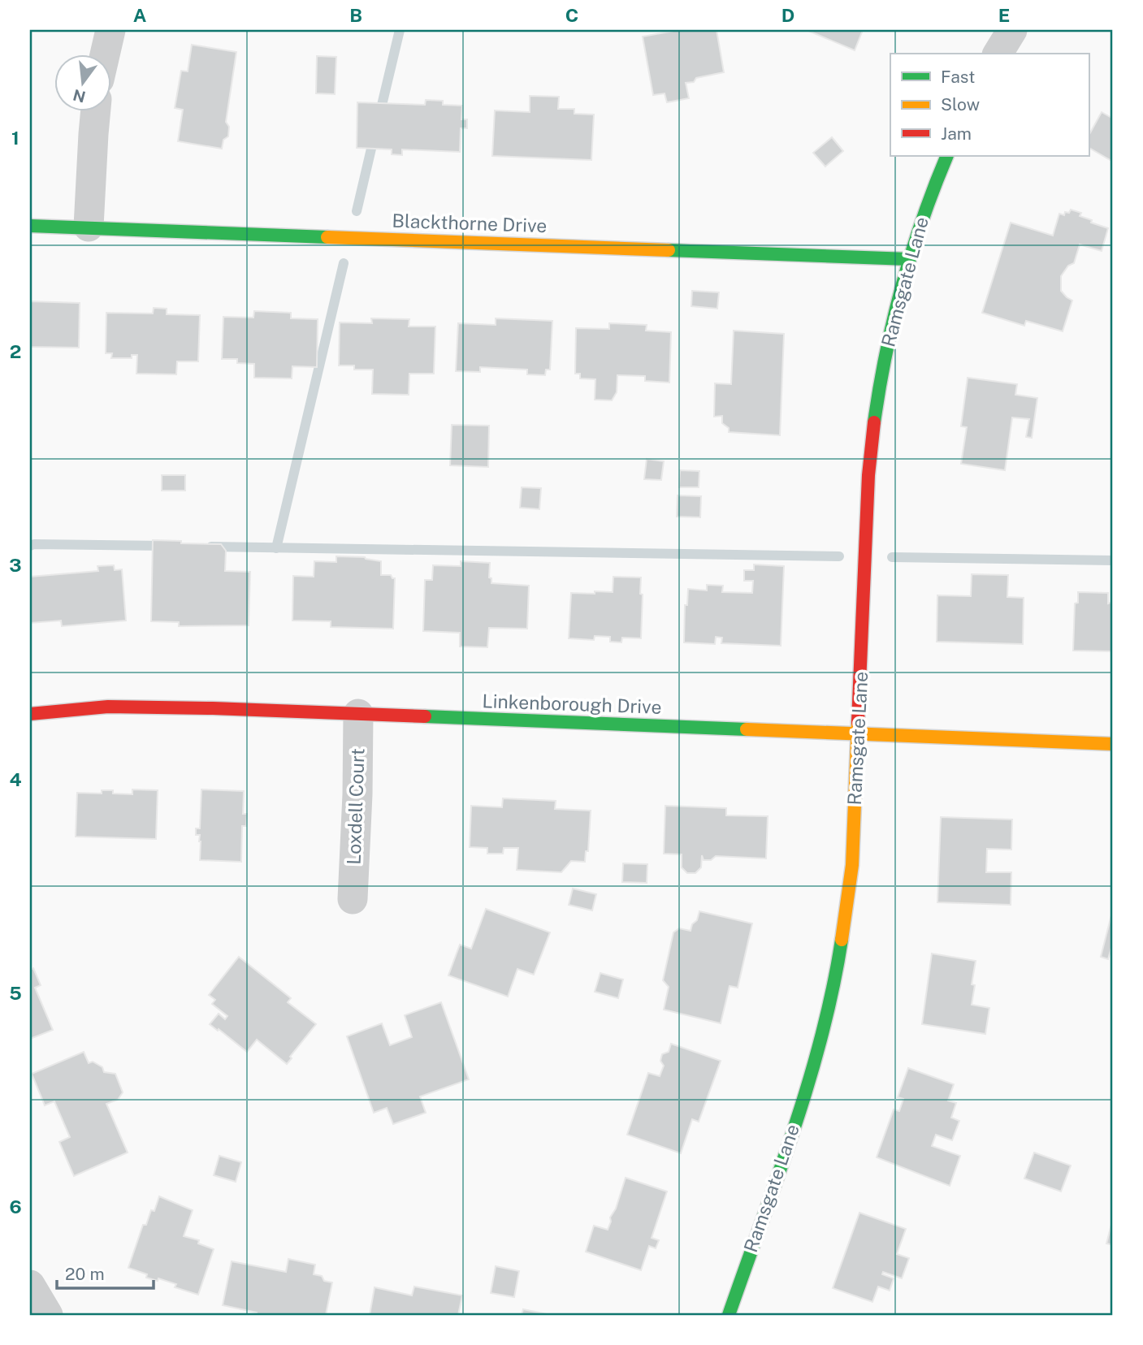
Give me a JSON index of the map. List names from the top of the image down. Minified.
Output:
{"streets":{"street":["Blackthorne Drive","Ramsgate Lane","Linkenborough Drive","Loxdell Court"]},"crossings":[["Blackthorne Drive","Ramsgate Lane"],["Ramsgate Lane","Linkenborough Drive"],["Linkenborough Drive","Loxdell Court"]],"legend":["Fast","Slow","Jam"],"scale_bar":"20 m","north":"bottom","grid":{"columns":["A","B","C","D","E"],"rows":["1","2","3","4","5","6"]}}
